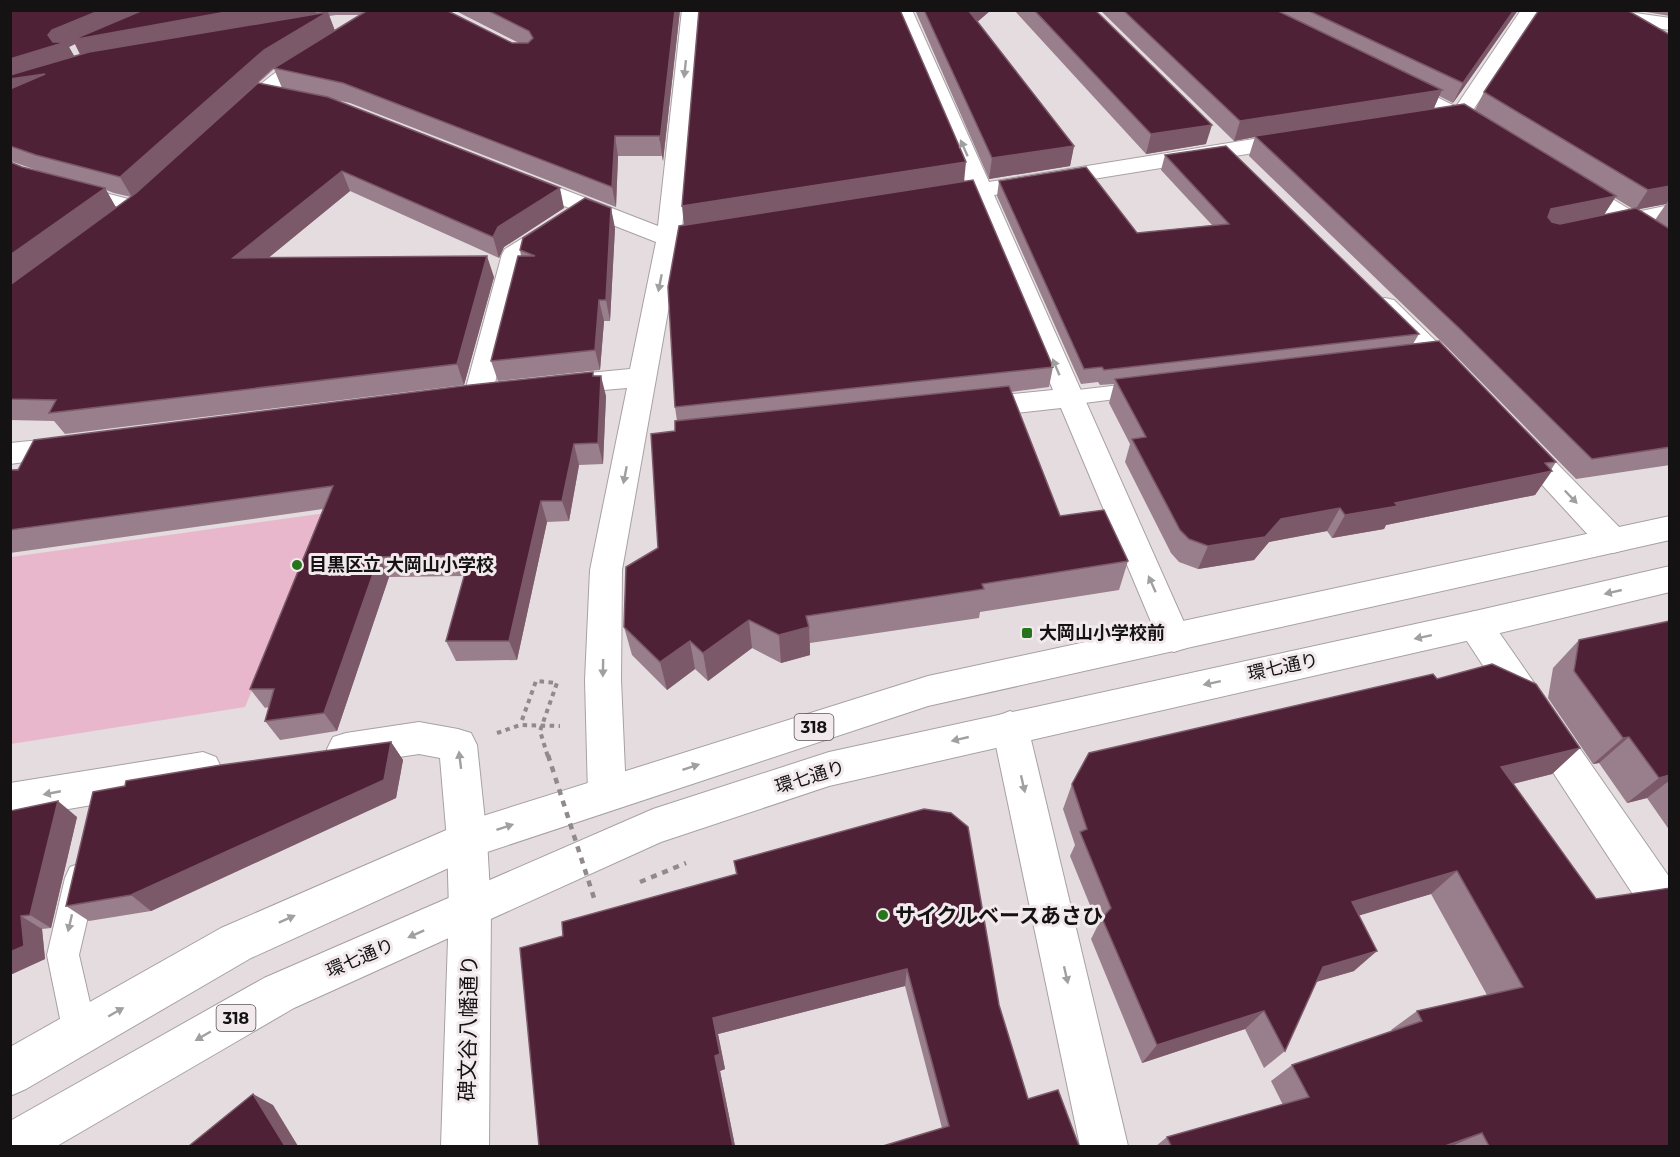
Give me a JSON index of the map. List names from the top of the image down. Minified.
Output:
{"streets":{"street":["環七通り","318","碑文谷八幡通り"]},"crossings":[["環七通り","碑文谷八幡通り"],["318","碑文谷八幡通り"]],"places":{"other":["目黒区立 大岡山小学校","サイクルベースあさひ"],"transit":["大岡山小学校前"]}}
